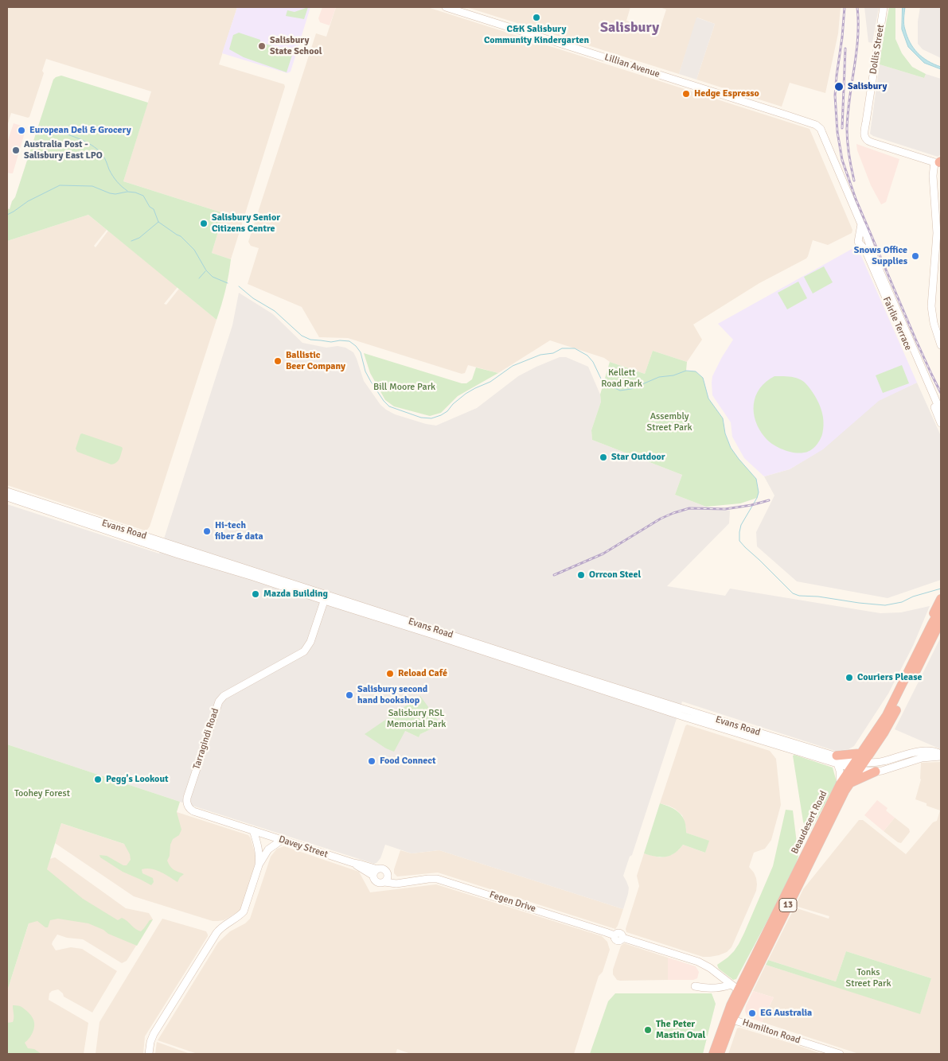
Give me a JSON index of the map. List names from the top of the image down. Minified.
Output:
{"streets":{"highway":["Beaudesert Road","13"],"street":["Dollis Street","Lillian Avenue","Fairlie Terrace","Evans Road","Tarragindi Road","Davey Street","Fegen Drive","Hamilton Road"]},"crossings":[["Lillian Avenue","Fairlie Terrace"],["Evans Road","Tarragindi Road"],["Evans Road","Beaudesert Road"],["Tarragindi Road","Davey Street"],["Beaudesert Road","Fegen Drive"],["Beaudesert Road","Hamilton Road"],["Davey Street","Fegen Drive"]],"districts":["Salisbury"],"parks":["Kellett Road Park","Bill Moore Park","Assembly Street Park","Salisbury RSL Memorial Park","Toohey Forest","Tonks Street Park"],"places":["C&K Salisbury Community Kindergarten","Salisbury State School","Salisbury","Hedge Espresso","European Deli & Grocery","Australia Post - Salisbury East LPO","Salisbury Senior Citizens Centre","Snows Office Supplies","Ballistic Beer Company","Star Outdoor","Hi-tech fiber & data","Orrcon Steel","Mazda Building","Reload Café","Couriers Please","Salisbury second hand bookshop","Food Connect","Pegg's Lookout","EG Australia","The Peter Mastin Oval"]}
